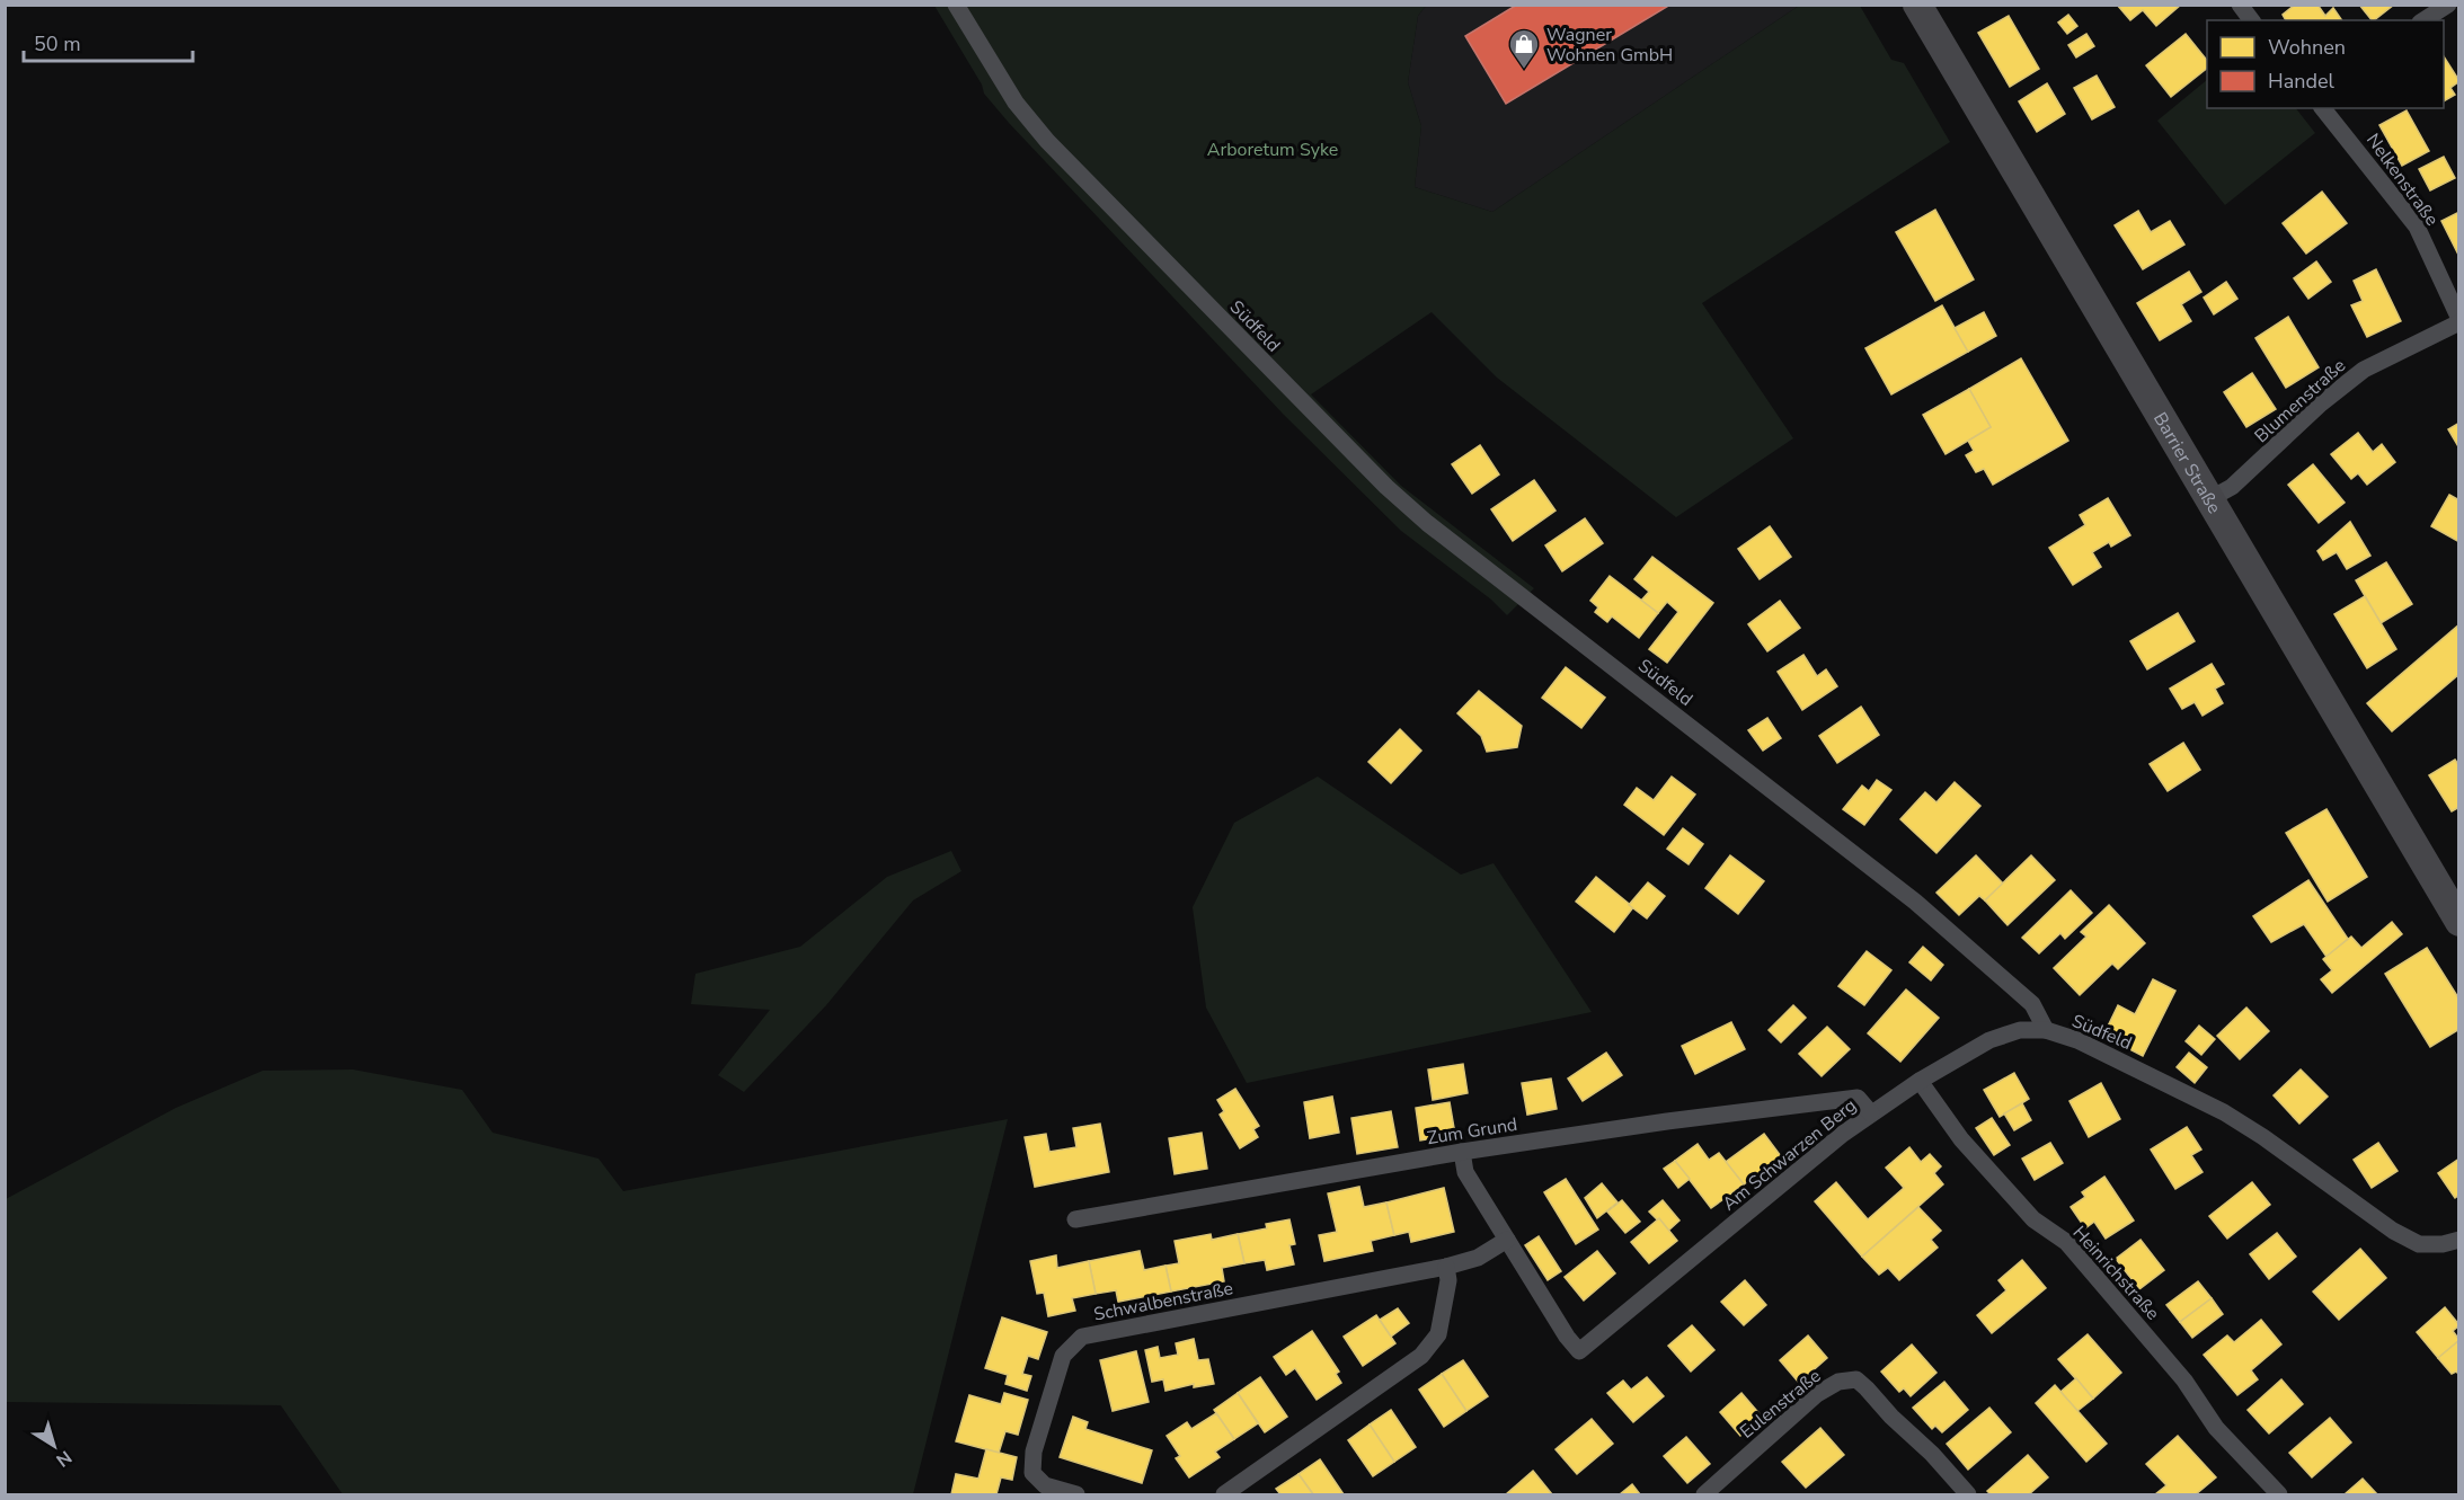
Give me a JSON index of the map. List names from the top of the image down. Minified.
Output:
{"streets":{"main road":["Barrier Straße"],"street":["Nelkenstraße","Südfeld","Blumenstraße","Zum Grund","Am Schwarzen Berg","Heinrichstraße","Schwalbenstraße","Eulenstraße"]},"crossings":[["Nelkenstraße","Blumenstraße"],["Südfeld","Am Schwarzen Berg"],["Blumenstraße","Barrier Straße"],["Zum Grund","Am Schwarzen Berg"],["Am Schwarzen Berg","Heinrichstraße"],["Am Schwarzen Berg","Schwalbenstraße"]],"parks":["Arboretum Syke"],"places":{"shop":["Wagner Wohnen GmbH"]},"legend":["Wohnen","Handel"],"scale_bar":"50 m","north":"bottom right"}
